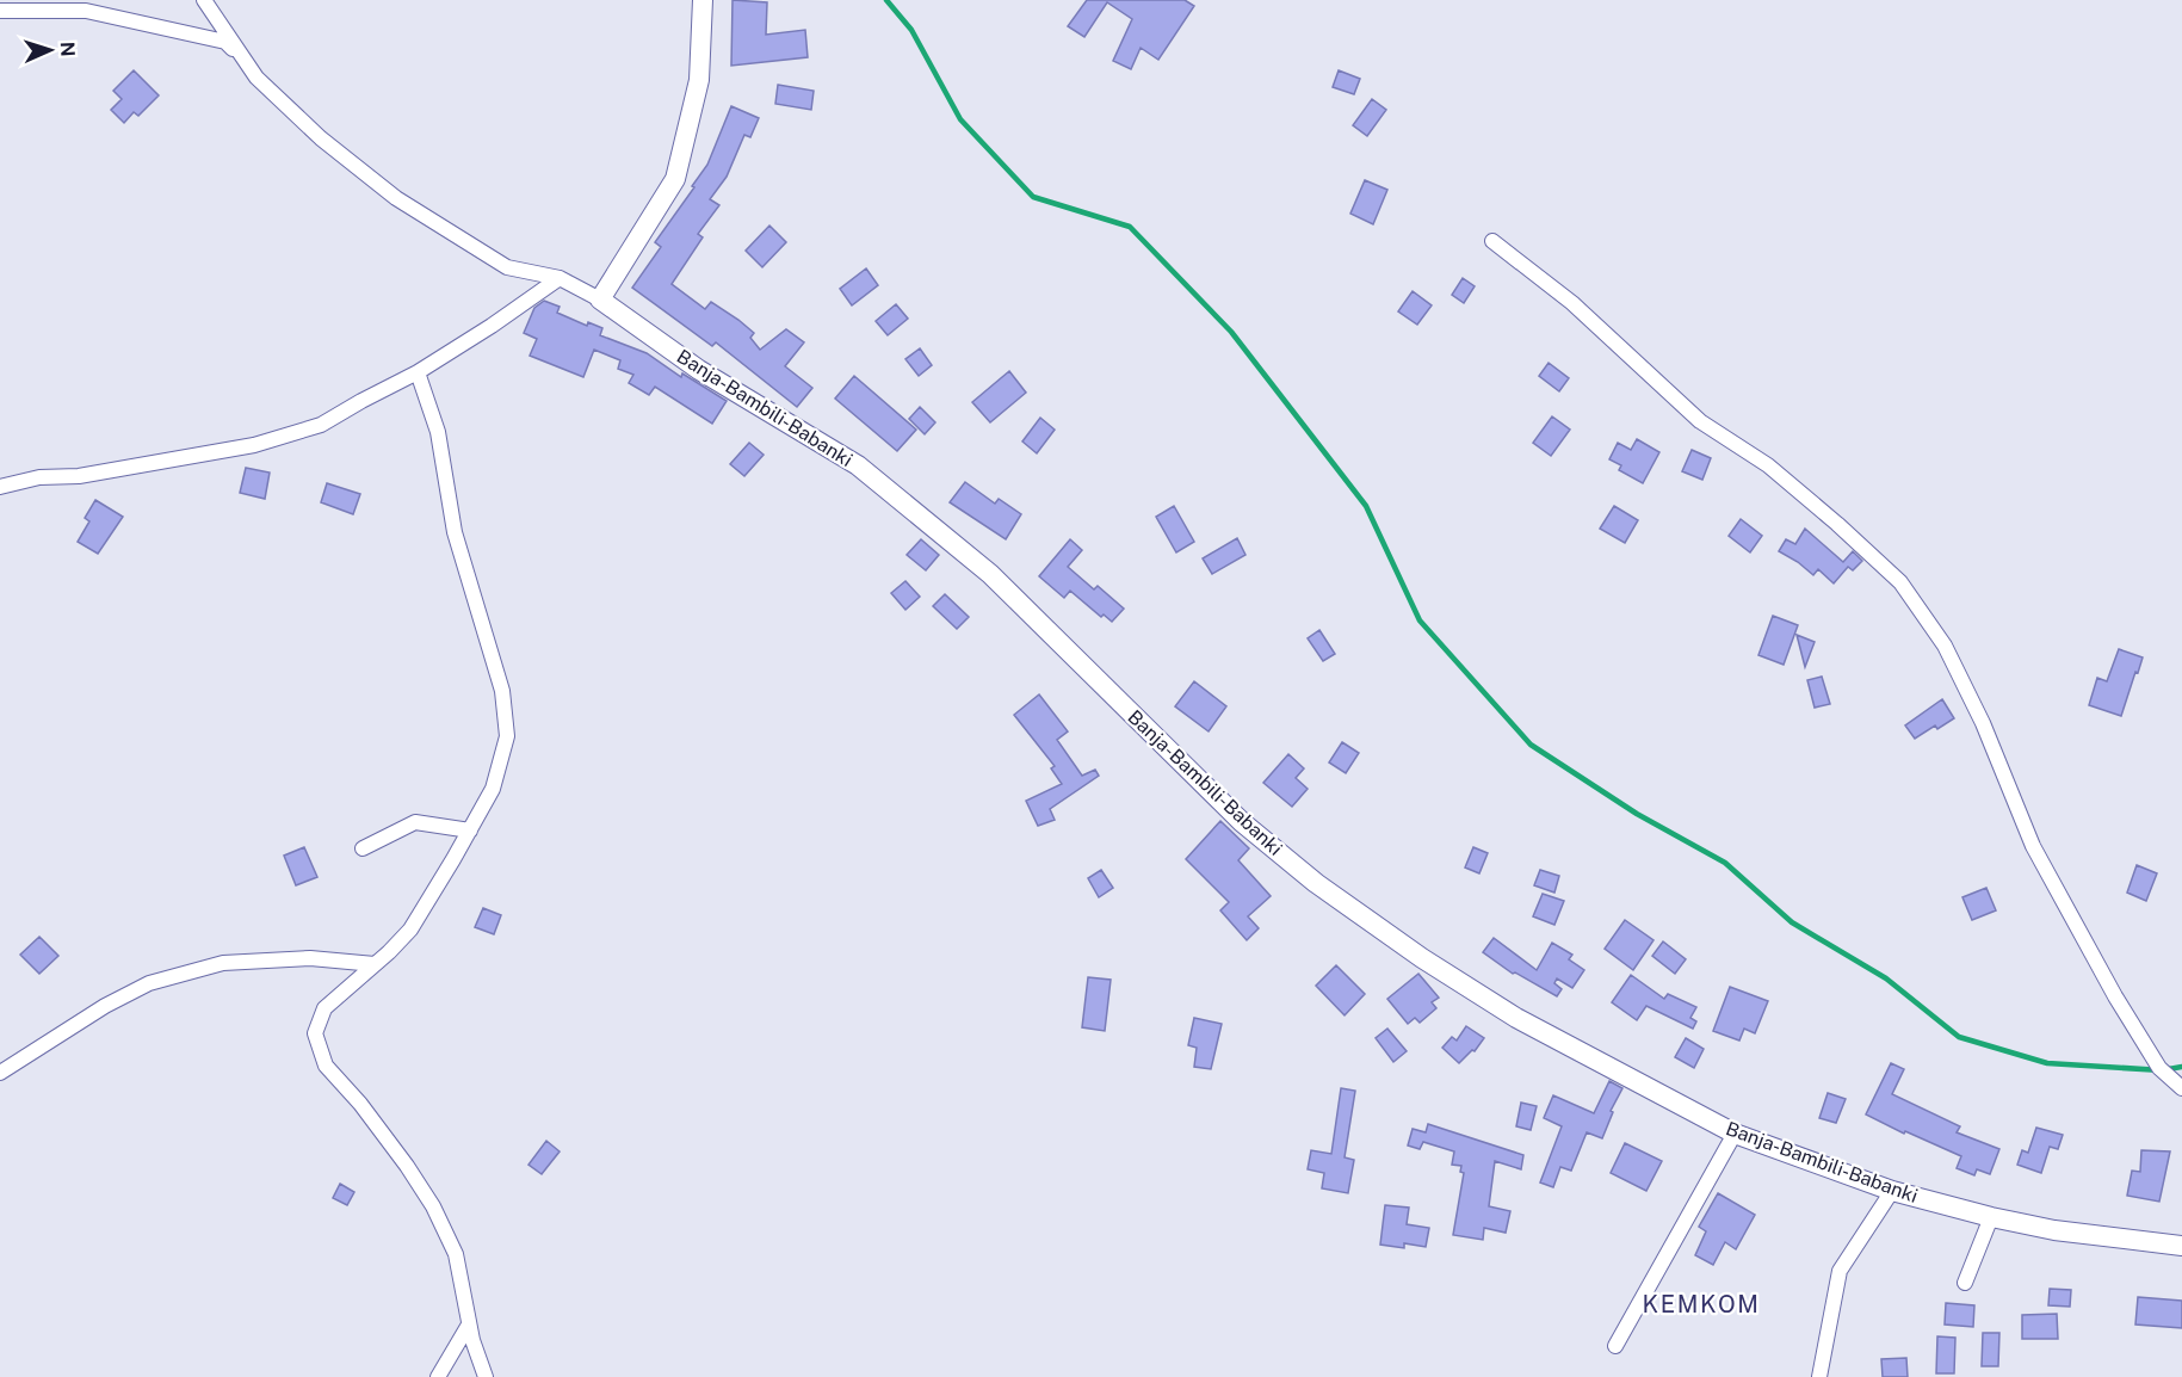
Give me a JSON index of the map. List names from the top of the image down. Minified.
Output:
{"streets":{"street":["Banja-Bambili-Babanki"]},"districts":["KEMKOM"],"north":"right"}
